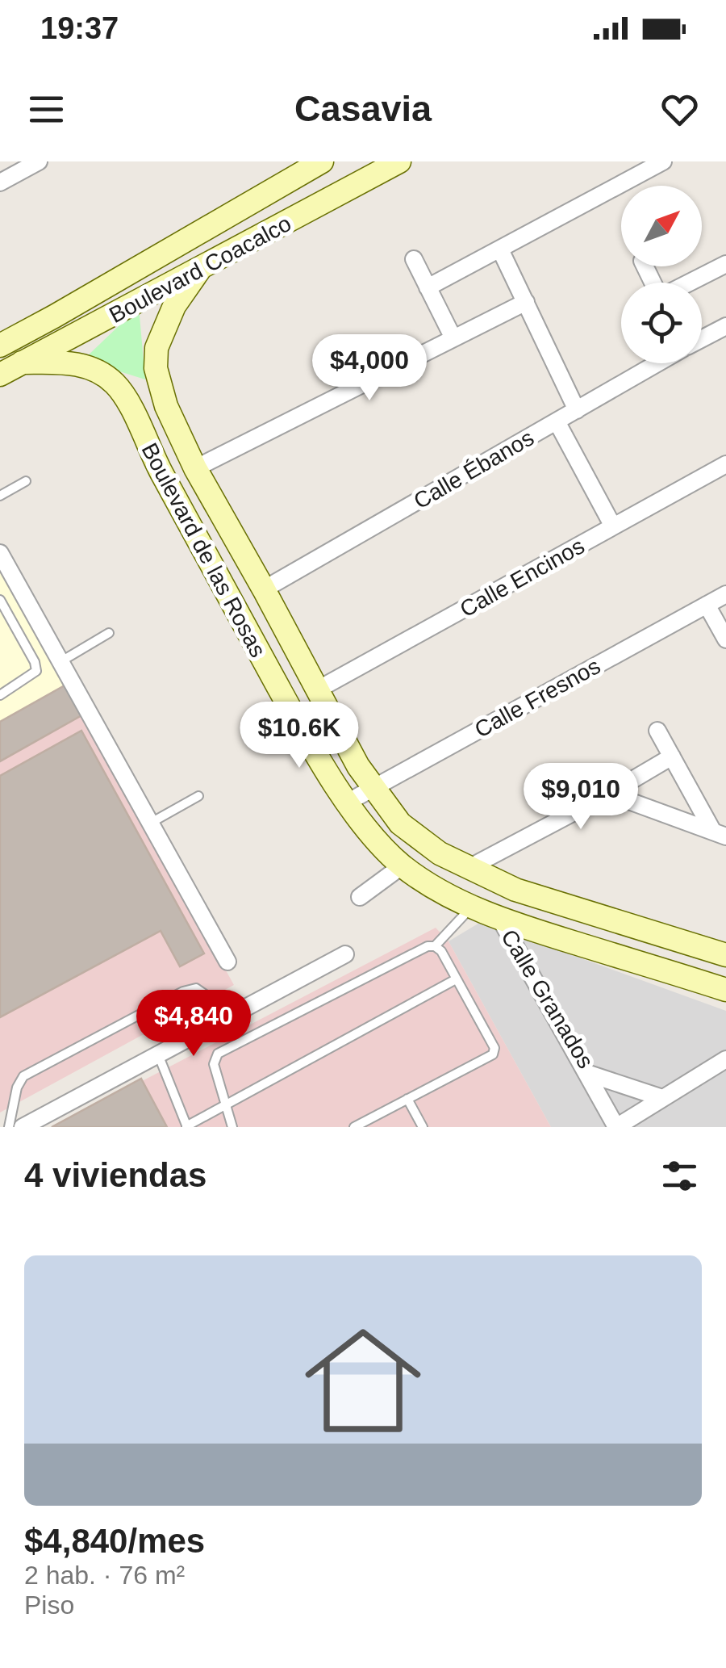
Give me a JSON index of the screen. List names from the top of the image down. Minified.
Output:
{"streets":{"street":["Boulevard Coacalco","Calle Ébanos","Boulevard de las Rosas","Calle Encinos","Calle Fresnos","Calle Granados"]},"crossings":[["Boulevard Coacalco","Boulevard de las Rosas"],["Calle Ébanos","Boulevard de las Rosas"],["Boulevard de las Rosas","Calle Encinos"],["Boulevard de las Rosas","Calle Fresnos"],["Boulevard de las Rosas","Calle Granados"]],"north":"top right","page":{"status":"19:37","header":"Casavia","price":["$4,000","$10.6K","$9,010","$4,840"],"heading":"4 viviendas","list":[{"name":"$4,840/mes","note":"2 hab. · 76 m² · Piso"}]}}
